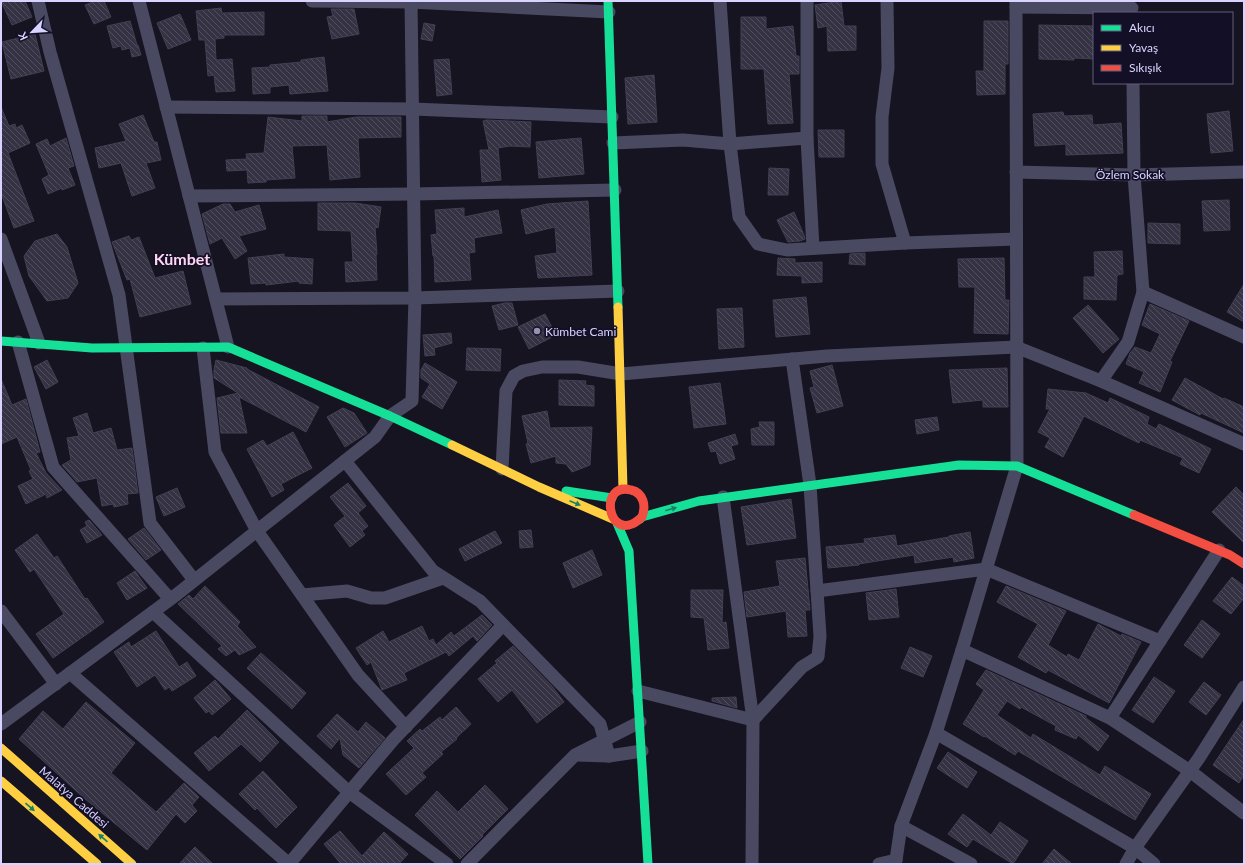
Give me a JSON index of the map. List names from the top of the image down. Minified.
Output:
{"streets":{"street":["Özlem Sokak","Malatya Caddesi"]},"districts":["Kümbet"],"places":["Kümbet Cami"],"legend":["Akıcı","Yavaş","Sıkışık"],"north":"bottom left"}
